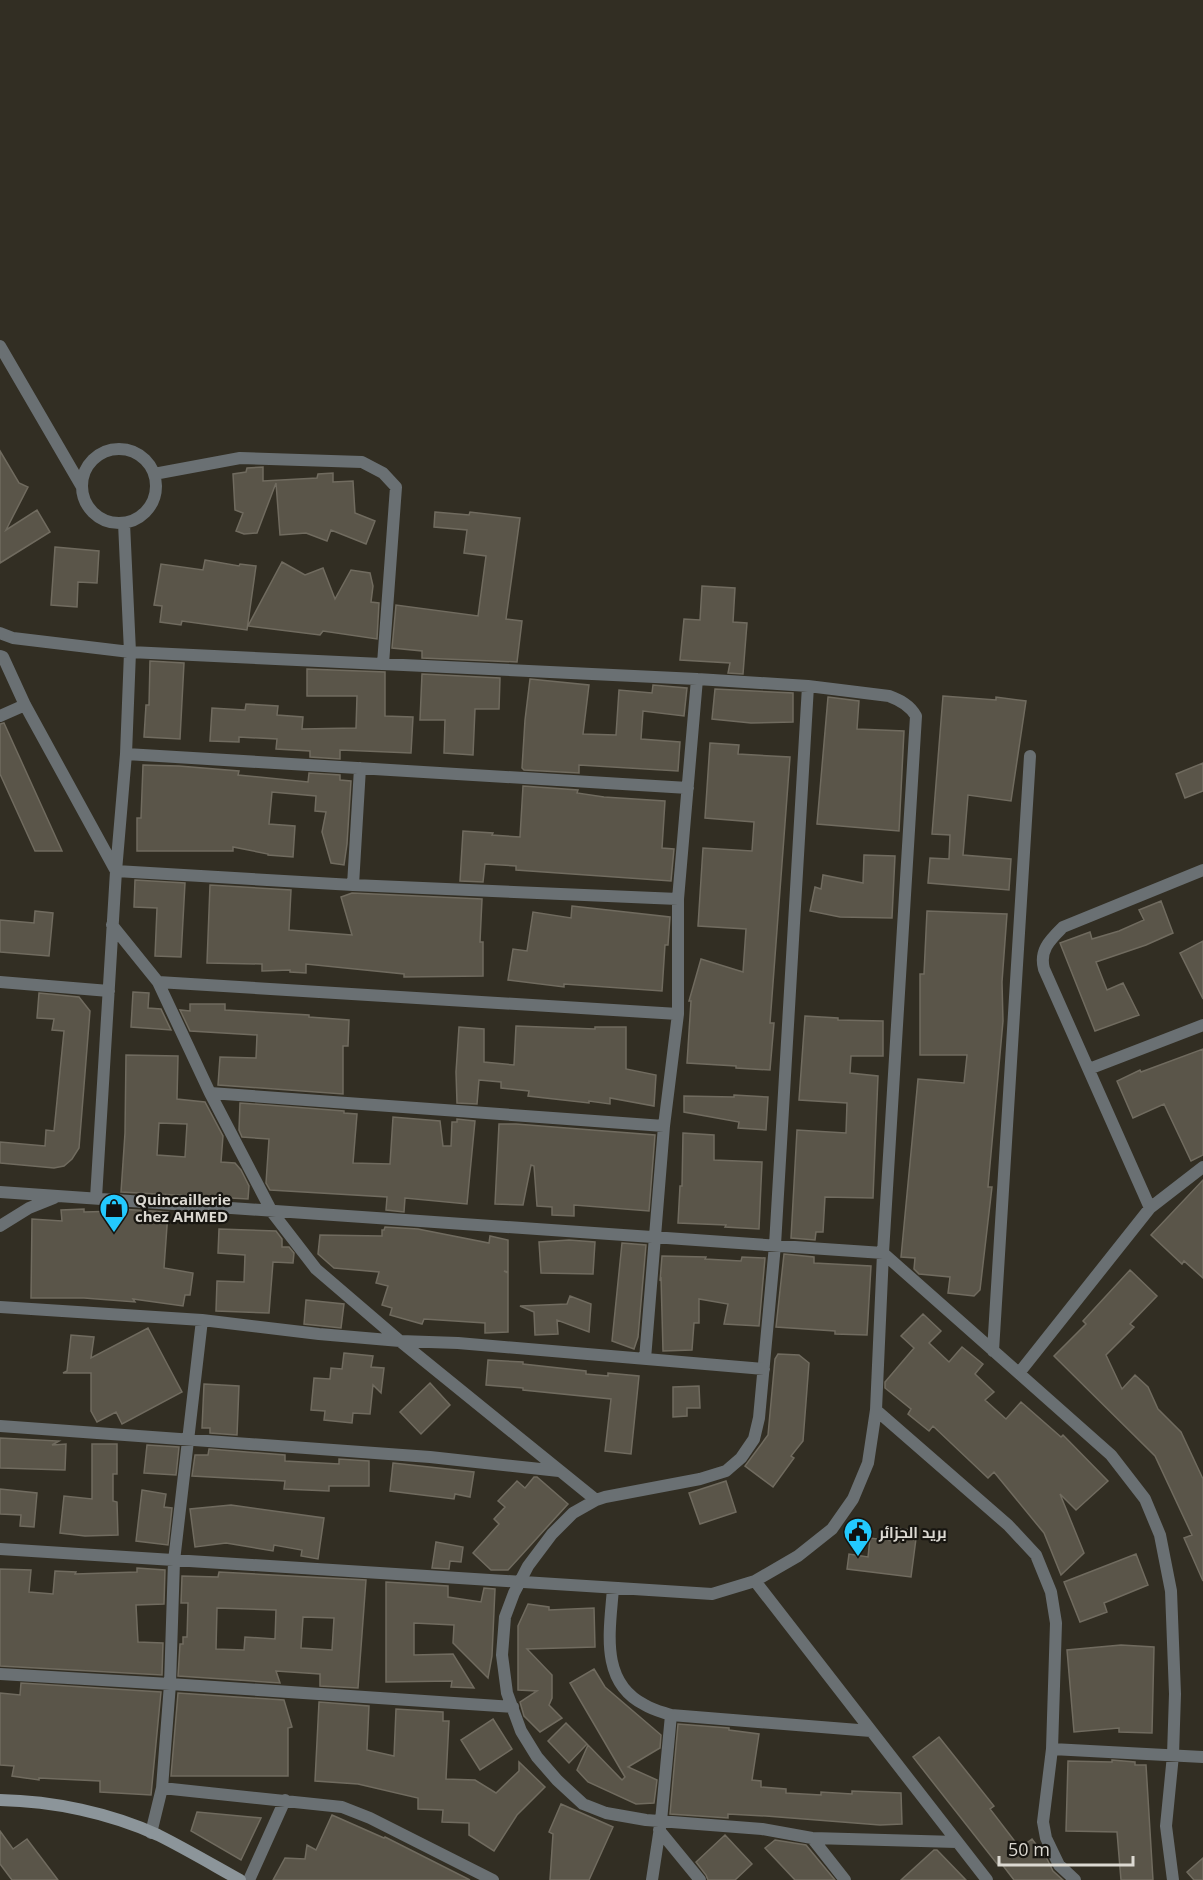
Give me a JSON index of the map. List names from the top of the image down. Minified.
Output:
{"places":{"shop":["Quincaillerie chez AHMED"],"public building":["بريد الجزائر"]},"scale_bar":"50 m"}
